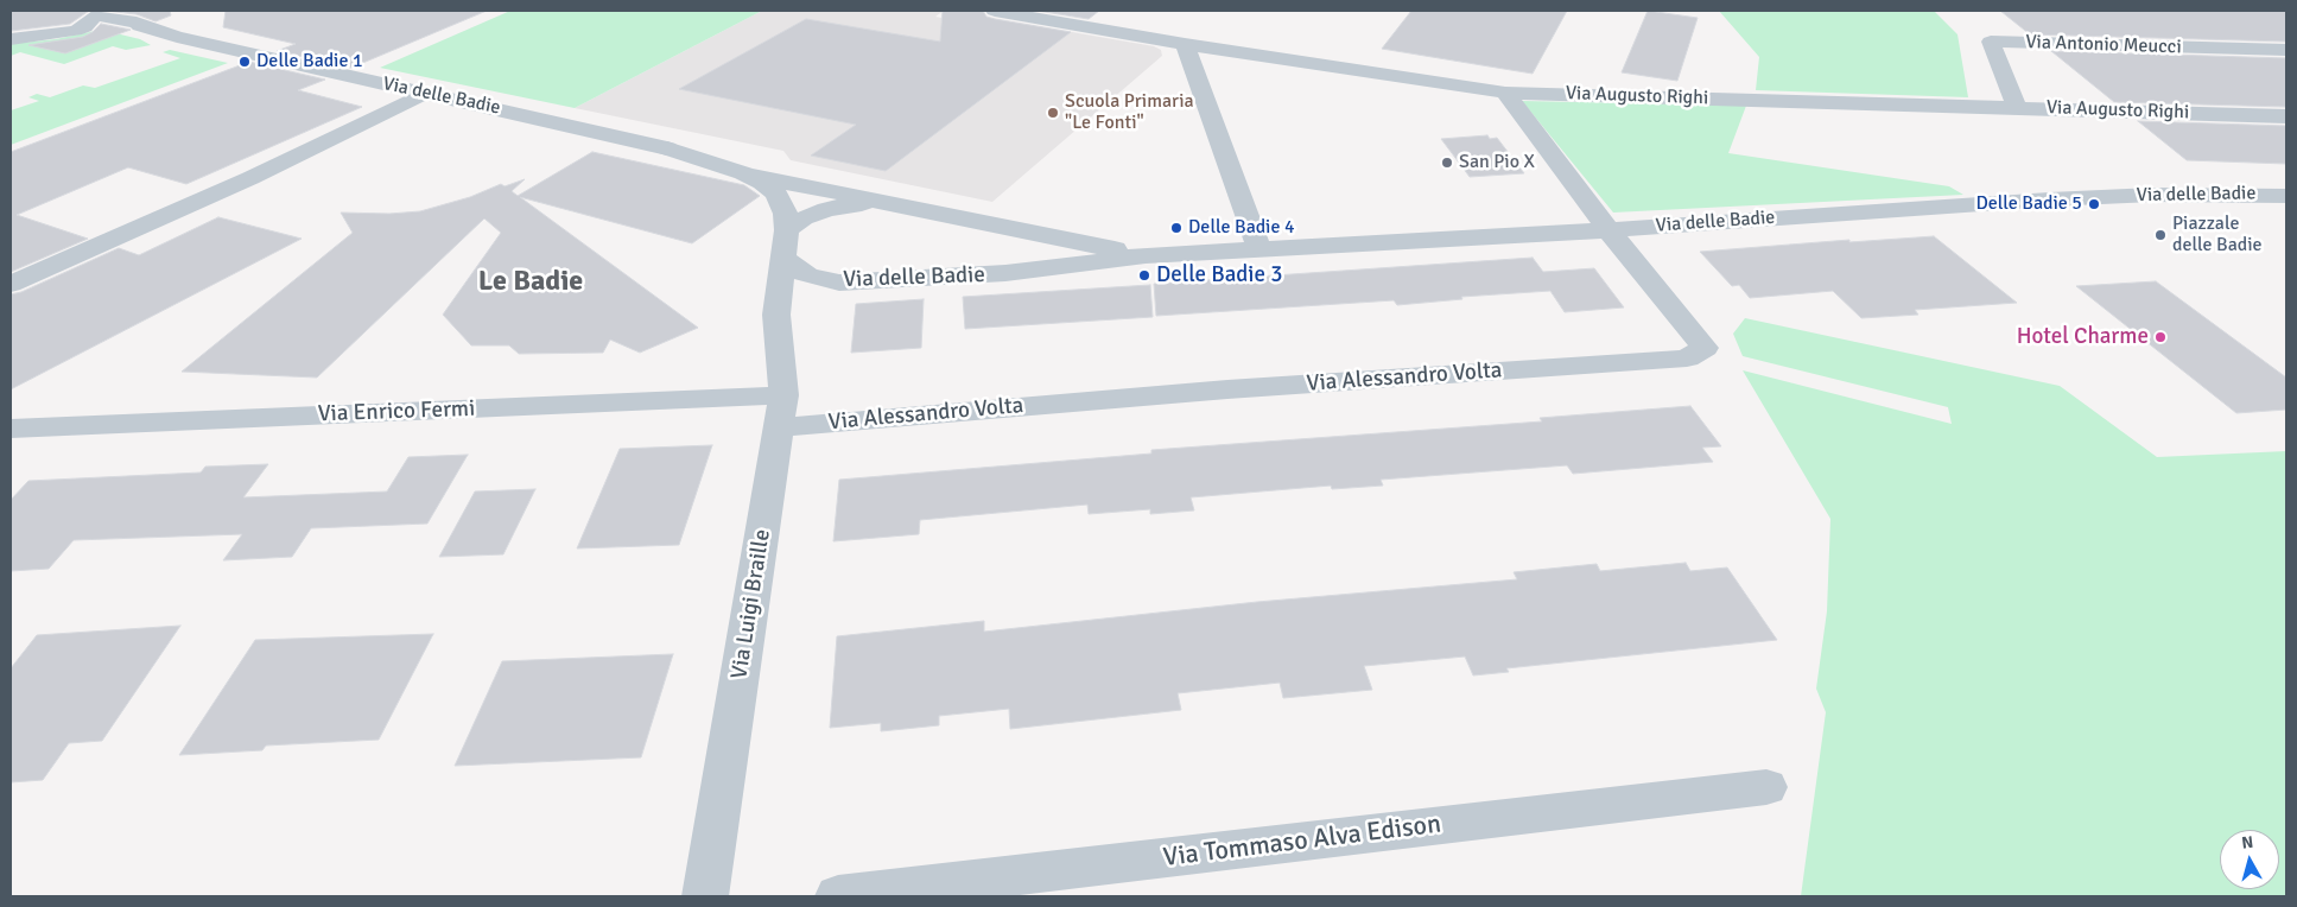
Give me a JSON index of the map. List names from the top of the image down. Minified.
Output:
{"streets":{"street":["Via Antonio Meucci","Via delle Badie","Via Augusto Righi","Via Alessandro Volta","Via Enrico Fermi","Via Luigi Braille","Via Tommaso Alva Edison"]},"crossings":[["Via Antonio Meucci","Via Augusto Righi"],["Via delle Badie","Via Alessandro Volta"],["Via delle Badie","Via Luigi Braille"],["Via Augusto Righi","Via Alessandro Volta"],["Via Alessandro Volta","Via Enrico Fermi"],["Via Alessandro Volta","Via Luigi Braille"],["Via Enrico Fermi","Via Luigi Braille"]],"districts":["Le Badie"],"places":["Delle Badie 1","Scuola Primaria \"Le Fonti\"","San Pio X","Delle Badie 5","Delle Badie 4","Piazzale delle Badie","Delle Badie 3","Hotel Charme"],"north":"top"}
